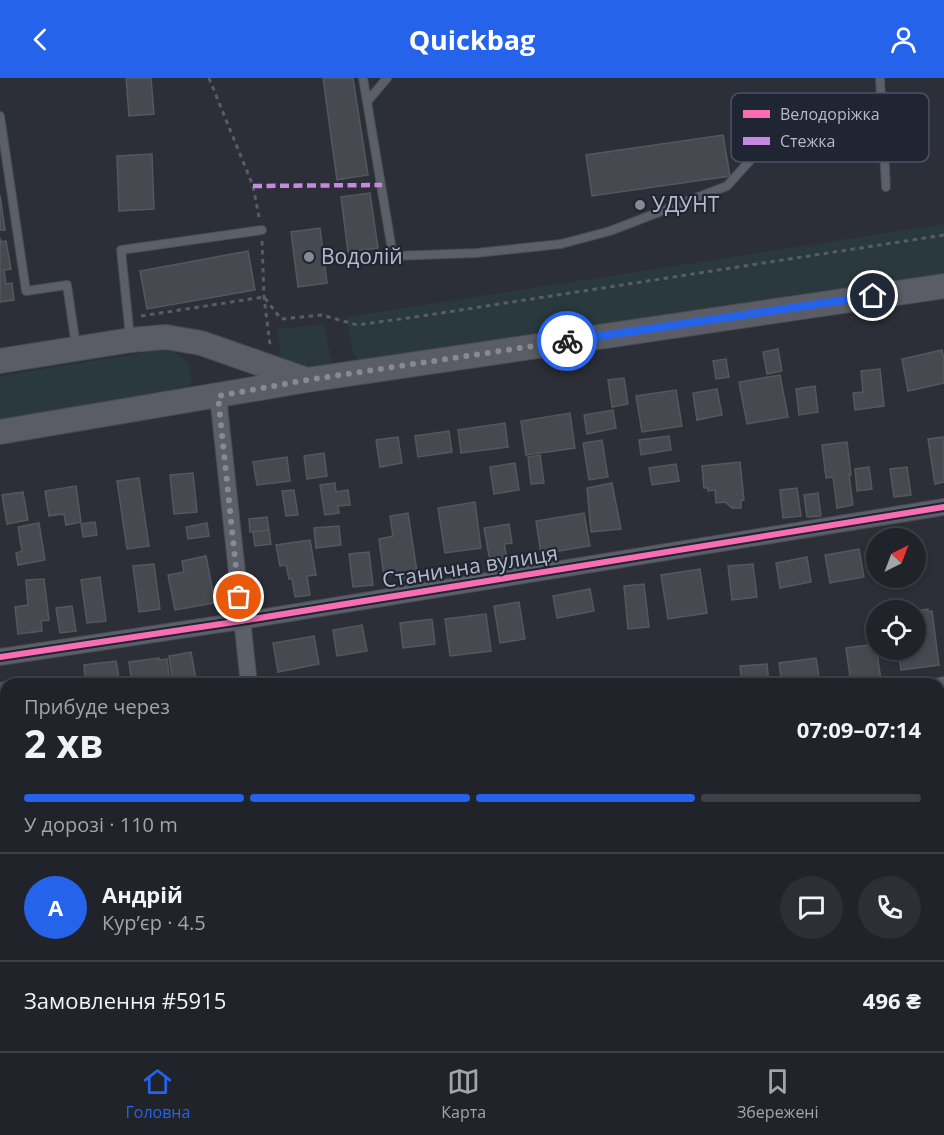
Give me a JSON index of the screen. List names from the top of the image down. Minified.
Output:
{"streets":{"street":["Станична вулиця"]},"places":["УДУНТ","Водолій"],"legend":["Велодоріжка","Стежка"],"north":"top right","page":{"header":"Quickbag","heading":["2 хв","Прибуде через","07:09–07:14"],"panel":["Андрій","Кур’єр · 4.5","Замовлення #5915","496 ₴"],"bar":"У дорозі · 110 m","round":"А","tabs":["Головна","Карта","Збережені"]}}
